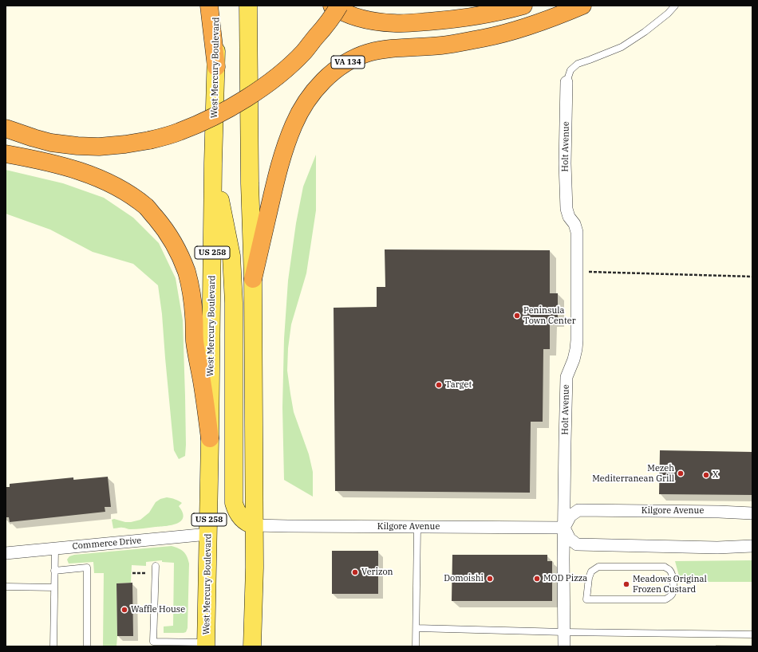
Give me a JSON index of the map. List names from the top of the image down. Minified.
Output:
{"streets":{"highway":["VA 134"],"main road":["West Mercury Boulevard","US 258"],"street":["Holt Avenue","Kilgore Avenue","Commerce Drive"]},"crossings":[["West Mercury Boulevard","Commerce Drive"],["Holt Avenue","Kilgore Avenue"]],"places":["Peninsula Town Center","Target","Mezeh Mediterranean Grill","X","Verizon","Domoishi","MOD Pizza","Meadows Original Frozen Custard","Waffle House"]}
